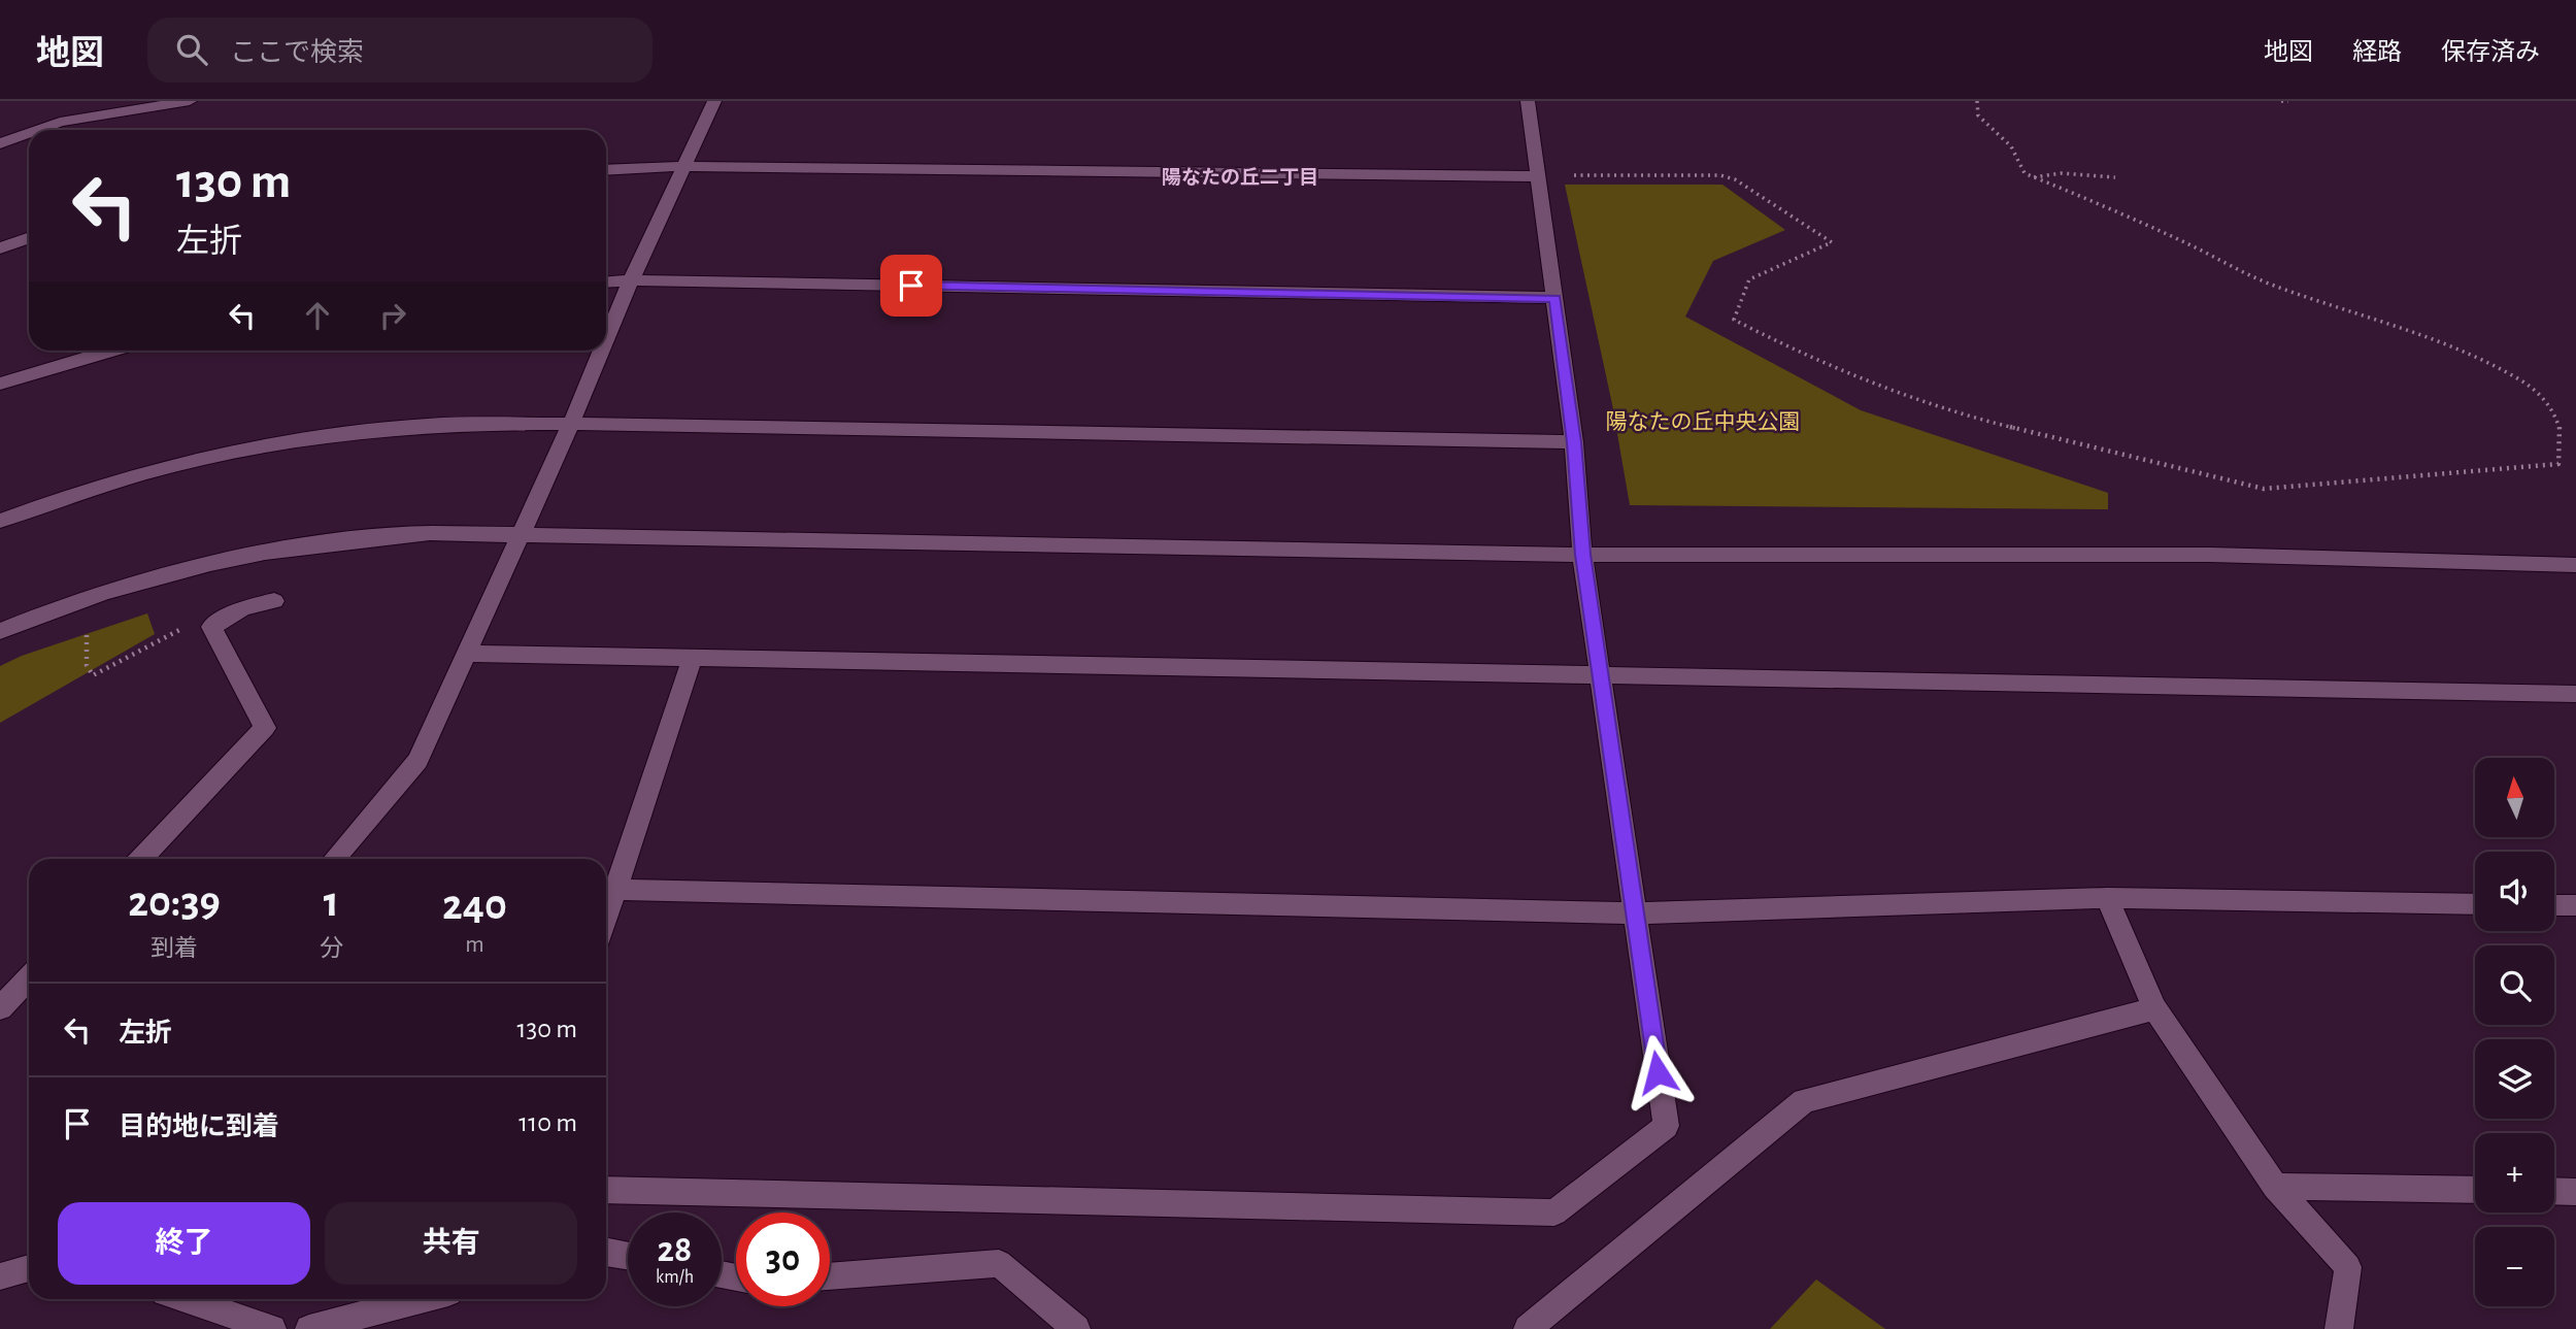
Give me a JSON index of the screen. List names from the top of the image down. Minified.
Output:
{"districts":["陽なたの丘二丁目"],"parks":["陽なたの丘中央公園"],"north":"top","page":{"header":"地図","search":"ここで検索","nav":["地図","経路","保存済み"],"turn":["130 m","左折"],"map_buttons":["+","−"],"eta":["20:39","到着","1","分","240","m"],"list":[{"name":"左折","value":"130 m"},{"name":"目的地に到着","value":"110 m"}],"buttons":["終了","共有"],"speed":"28 km/h","limit":"30"}}
